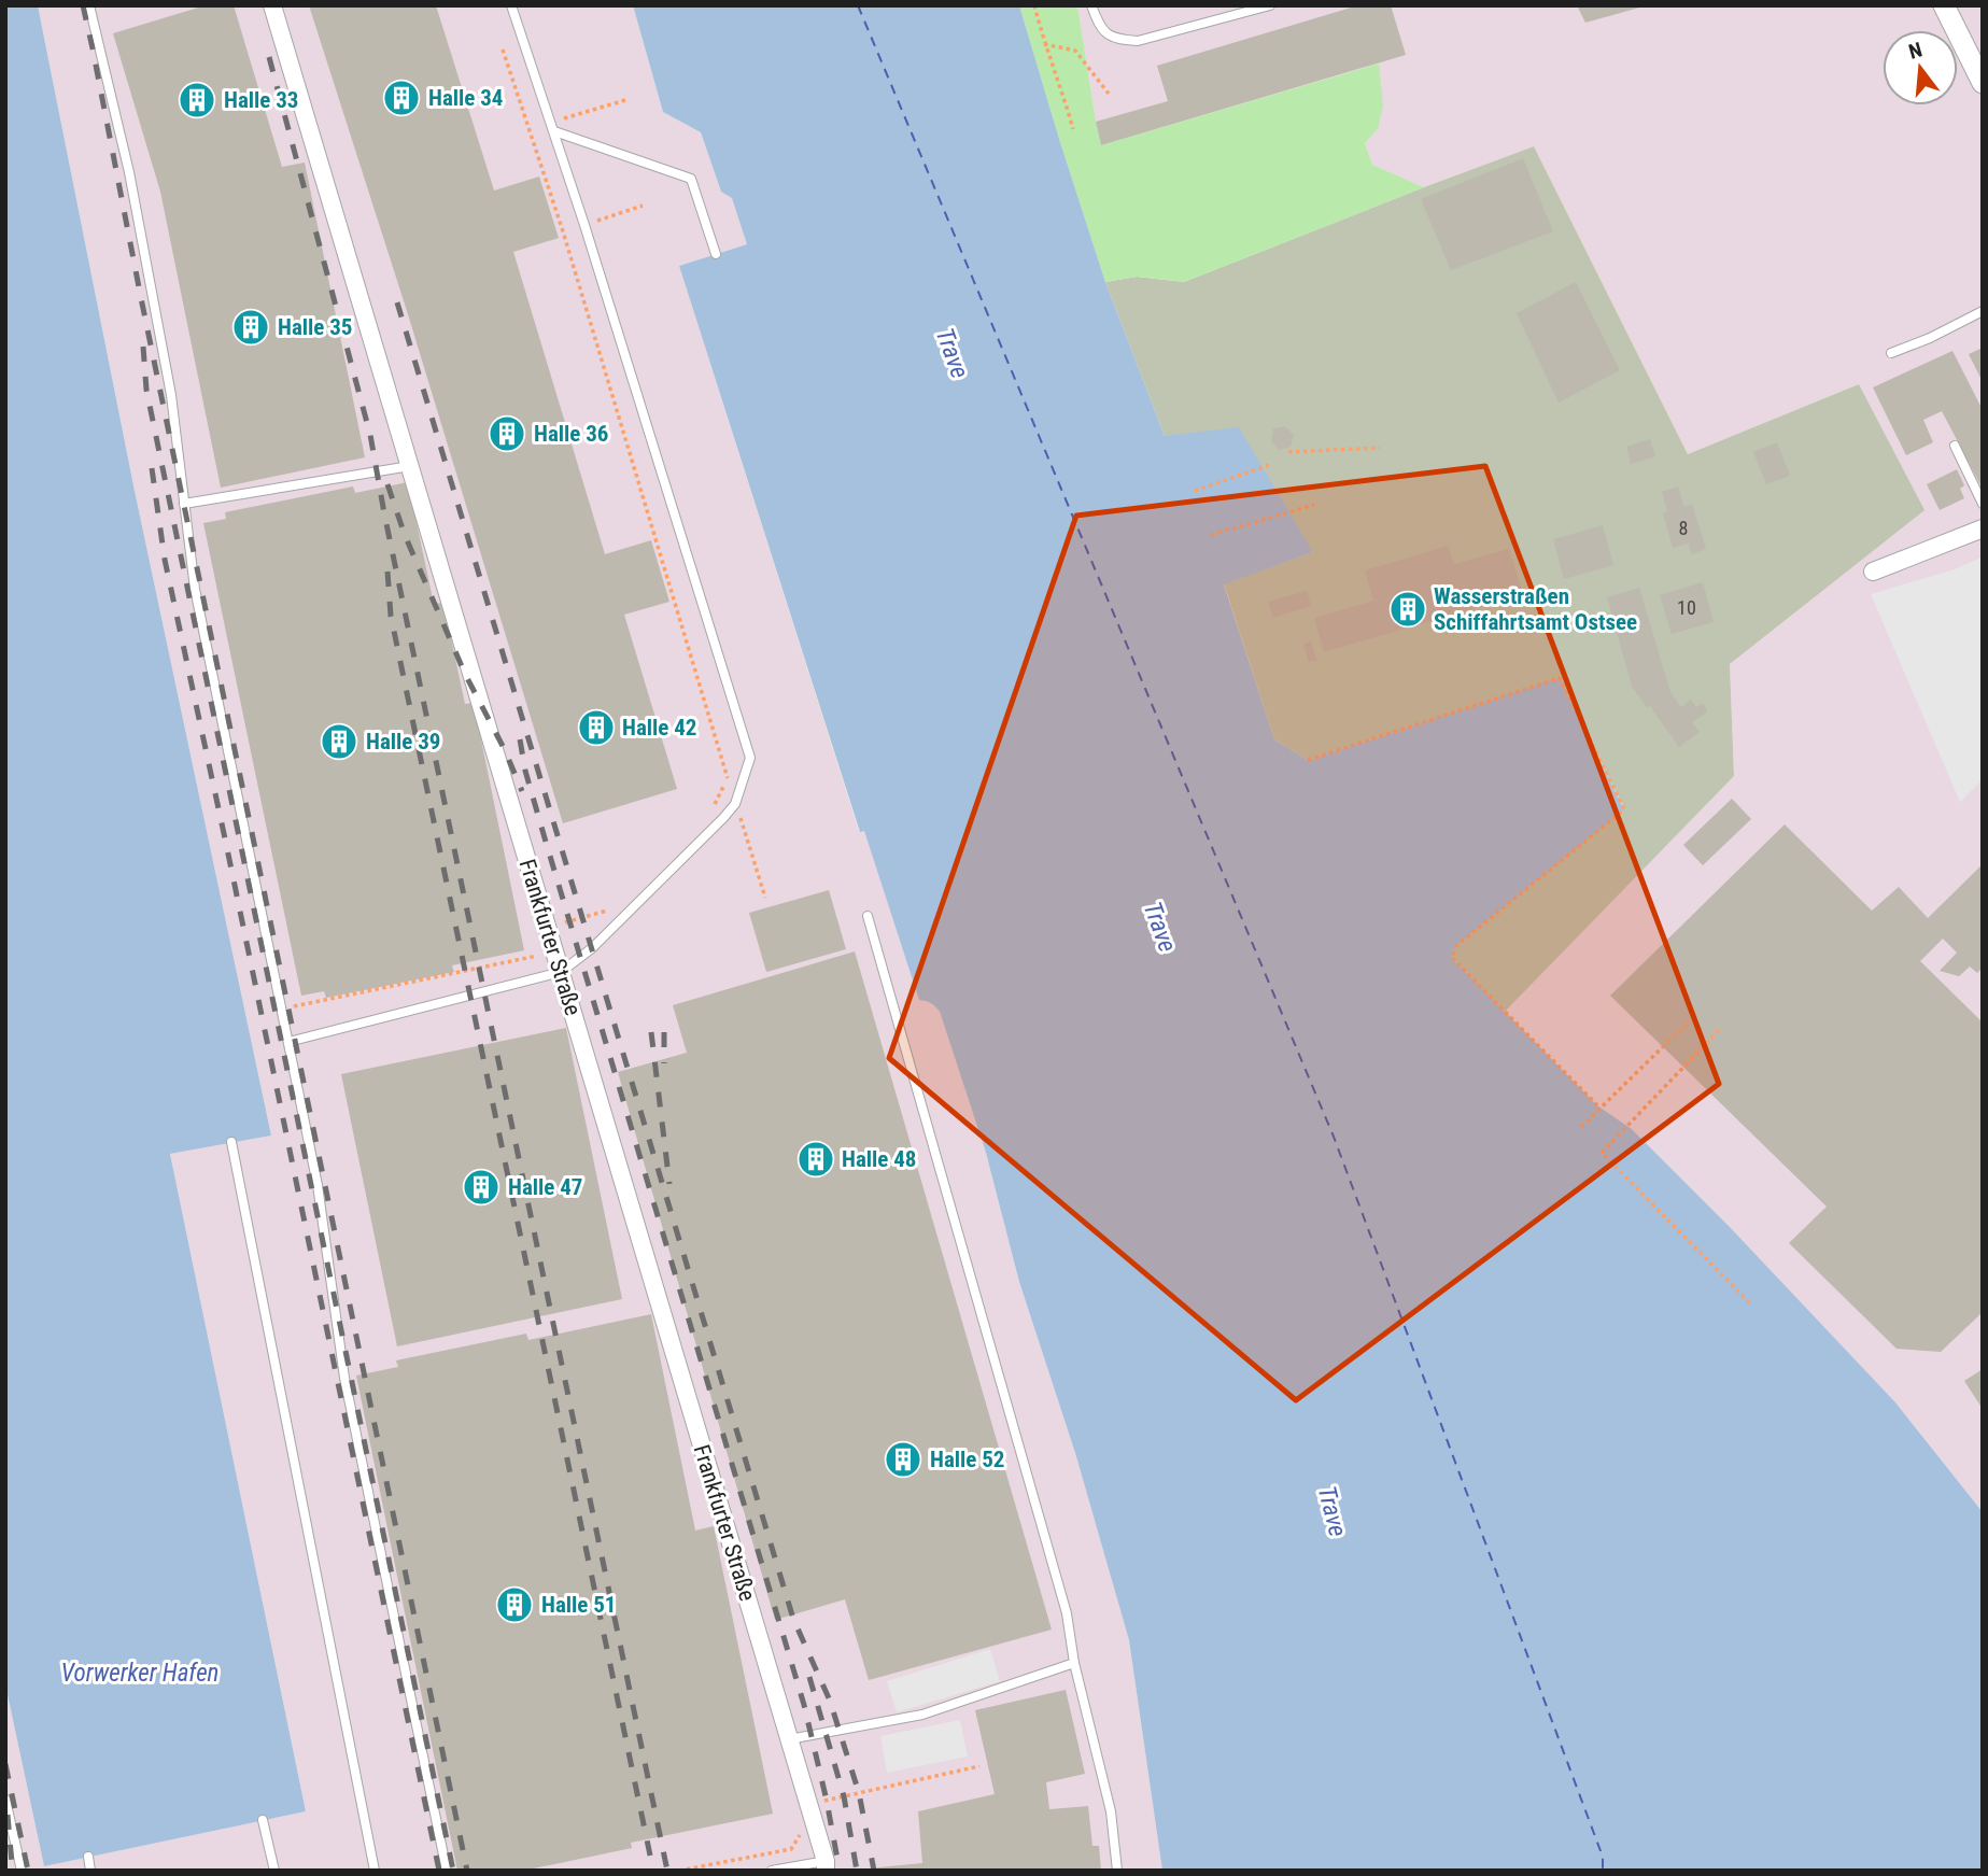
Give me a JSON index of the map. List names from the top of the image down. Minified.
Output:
{"streets":{"street":["Frankfurter Straße"]},"water":["Trave","Vorwerker Hafen"],"places":{"building":["Halle 34","Halle 33","Halle 35","Halle 36","Wasserstraßen Schiffahrtsamt Ostsee","Halle 42","Halle 39","Halle 48","Halle 47","Halle 52","Halle 51"]},"house_numbers":["8","10"],"north":"top"}
